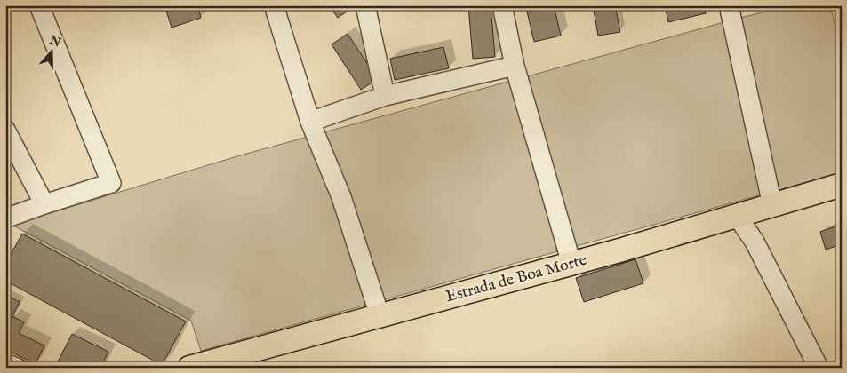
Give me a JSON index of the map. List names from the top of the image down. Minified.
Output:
{"streets":{"main road":["Estrada de Boa Morte"]},"north":"top"}
